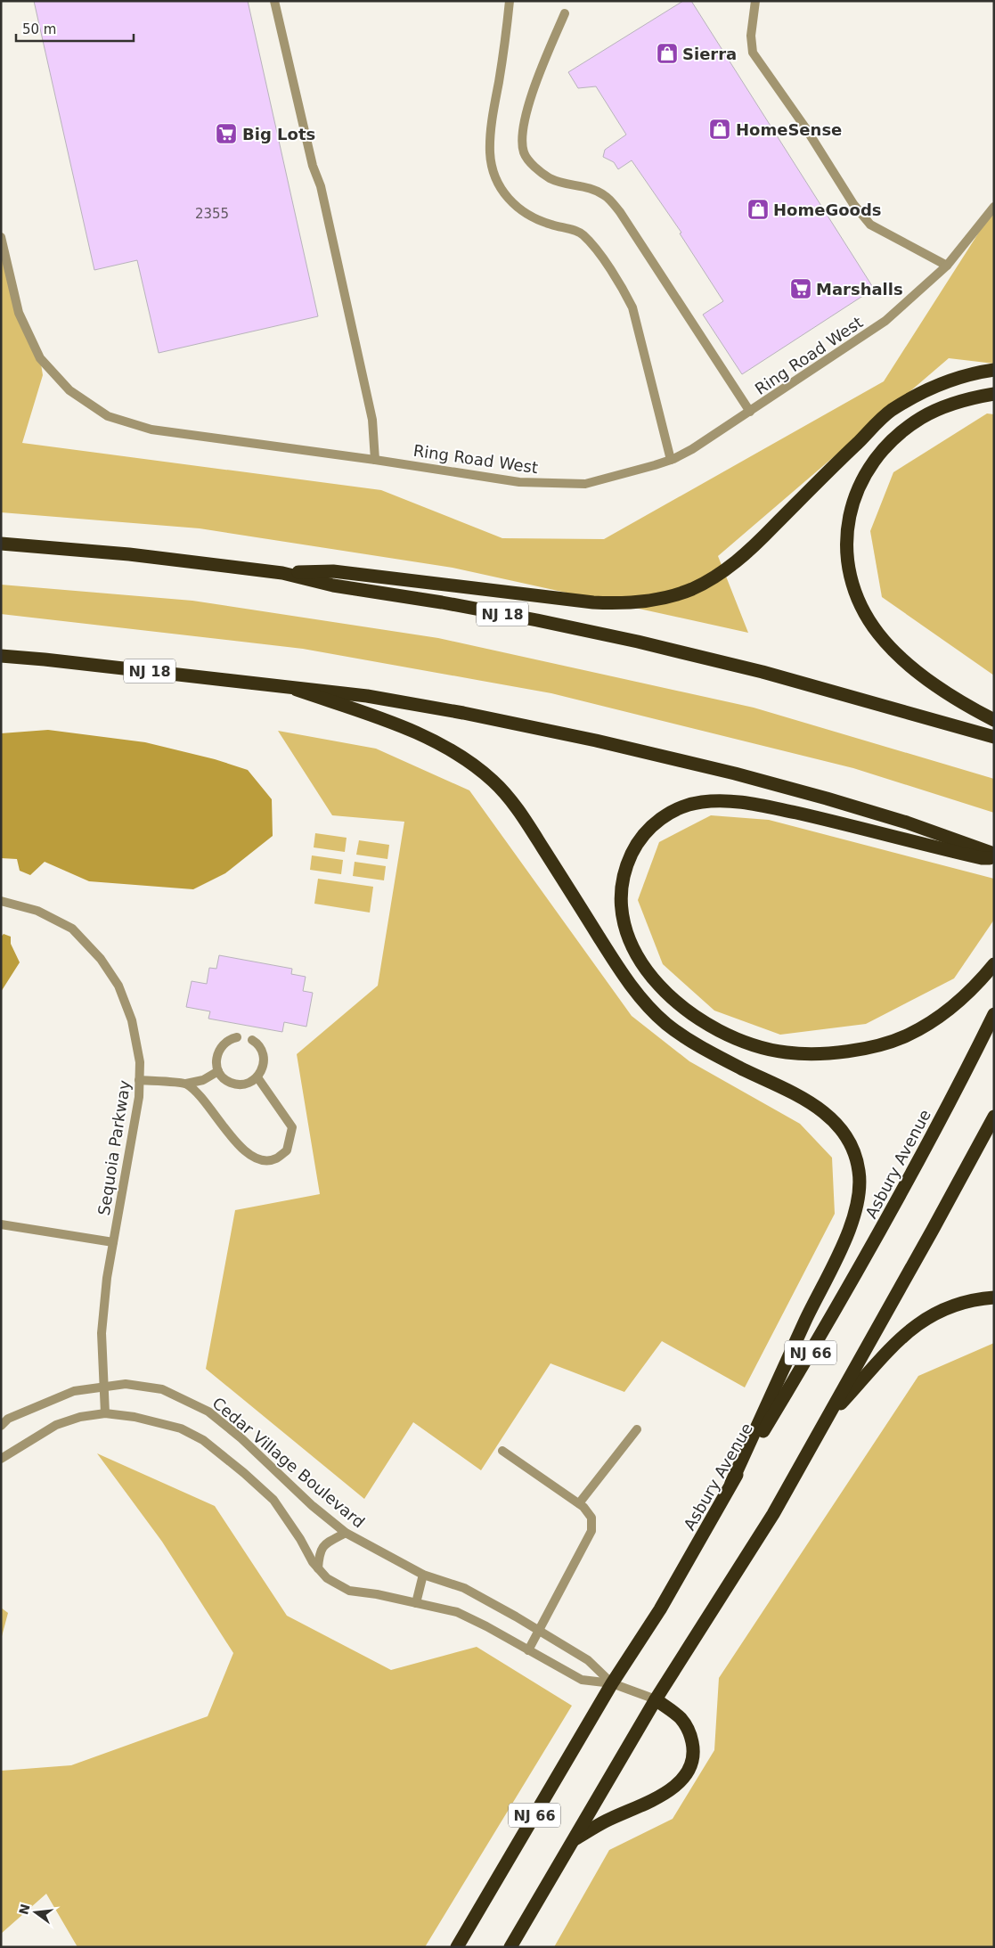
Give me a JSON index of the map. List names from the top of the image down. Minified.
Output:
{"streets":{"highway":["NJ 18","Asbury Avenue","NJ 66"],"street":["Ring Road West","Sequoia Parkway","Cedar Village Boulevard"]},"crossings":[["Sequoia Parkway","Cedar Village Boulevard"],["Asbury Avenue","Cedar Village Boulevard"],["NJ 66","Cedar Village Boulevard"]],"places":{"shop":["Sierra","HomeSense","HomeGoods"],"supermarket":["Big Lots","Marshalls"]},"house_numbers":["2355"],"scale_bar":"50 m","north":"left"}
